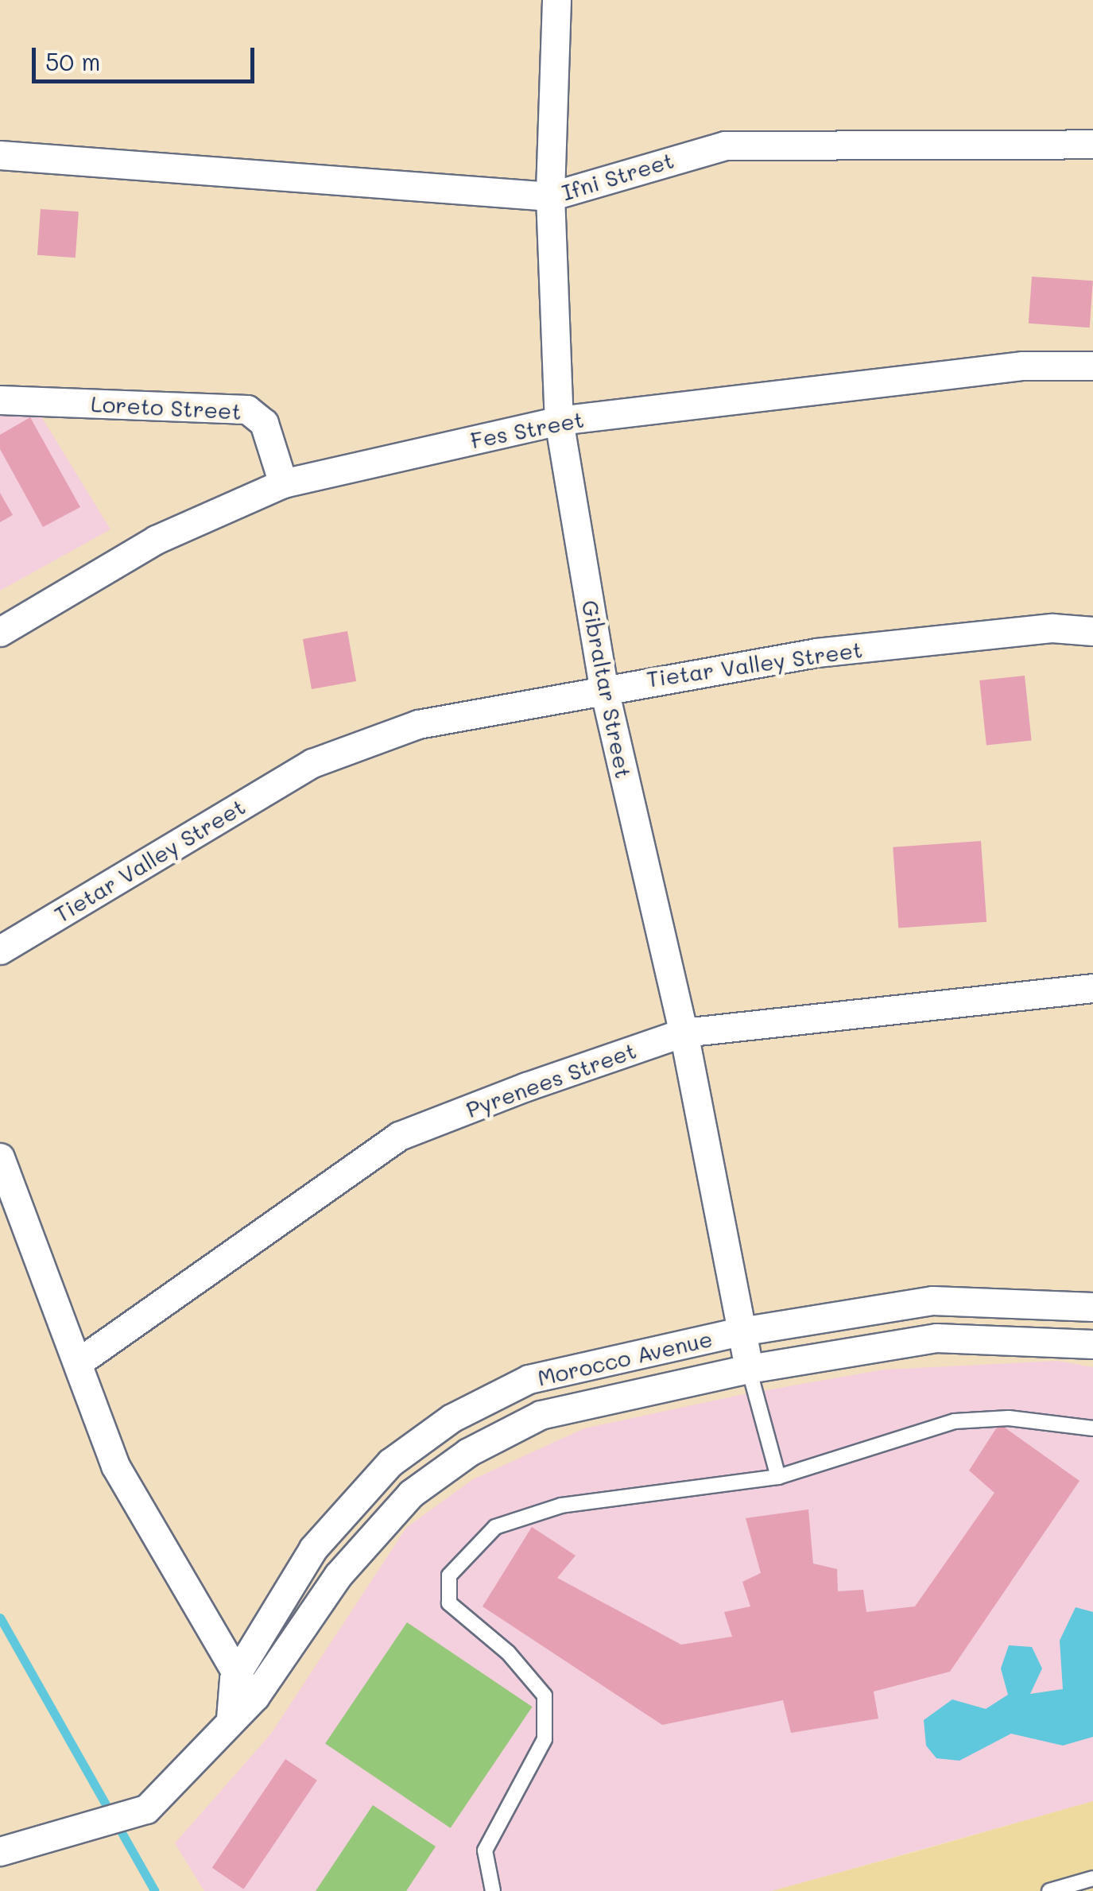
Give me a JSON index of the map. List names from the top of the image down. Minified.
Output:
{"streets":{"street":["Ifni Street","Loreto Street","Fes Street","Tietar Valley Street","Gibraltar Street","Pyrenees Street","Morocco Avenue"]},"crossings":[["Ifni Street","Gibraltar Street"],["Loreto Street","Fes Street"],["Fes Street","Gibraltar Street"],["Tietar Valley Street","Gibraltar Street"],["Gibraltar Street","Pyrenees Street"],["Gibraltar Street","Morocco Avenue"]],"scale_bar":"50 m"}
